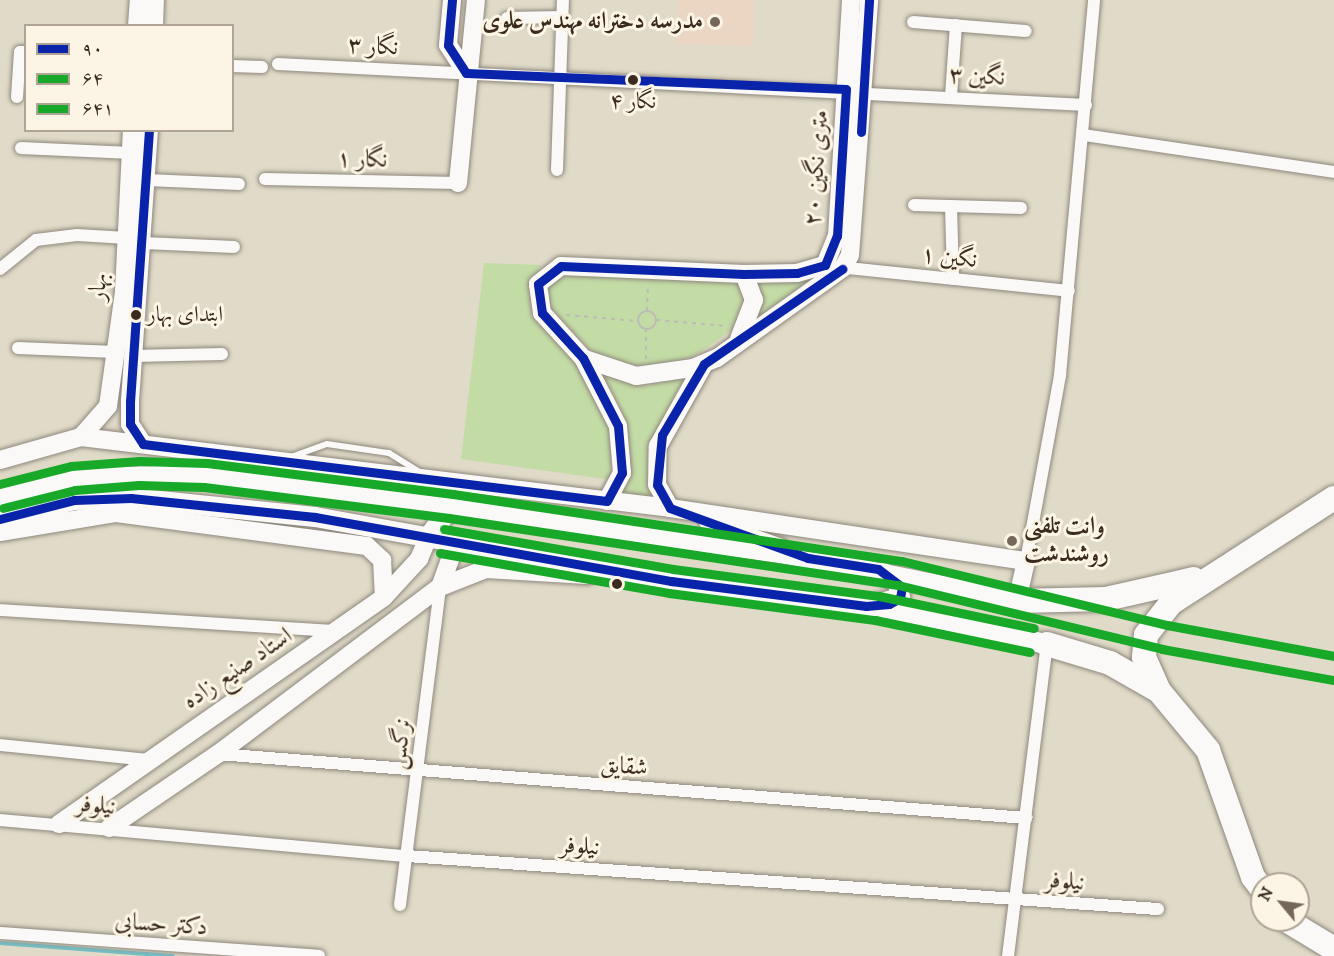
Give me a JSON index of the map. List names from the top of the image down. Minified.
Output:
{"streets":{"street":["نگار ۳","نگین ۳","نگار ۱","۲۰ متری نگین","نگین ۱","بهار","استاد صنیع زاده","نرگس","شقایق","نیلوفر","دکتر حسابی"]},"crossings":[["نگار ۳","نگین ۳"],["نگین ۳","۲۰ متری نگین"],["۲۰ متری نگین","نگین ۱"],["استاد صنیع زاده","نیلوفر"],["نرگس","شقایق"],["نرگس","نیلوفر"]],"places":["مدرسه دخترانه مهندس علوی","نگار ۴","ابتدای بهار","وانت تلفنی روشندشت"],"lines":["transit line ۹۰","transit line ۶۴۱","transit line ۶۴"],"legend":["۹۰","۶۴","۶۴۱"],"north":"top left"}
